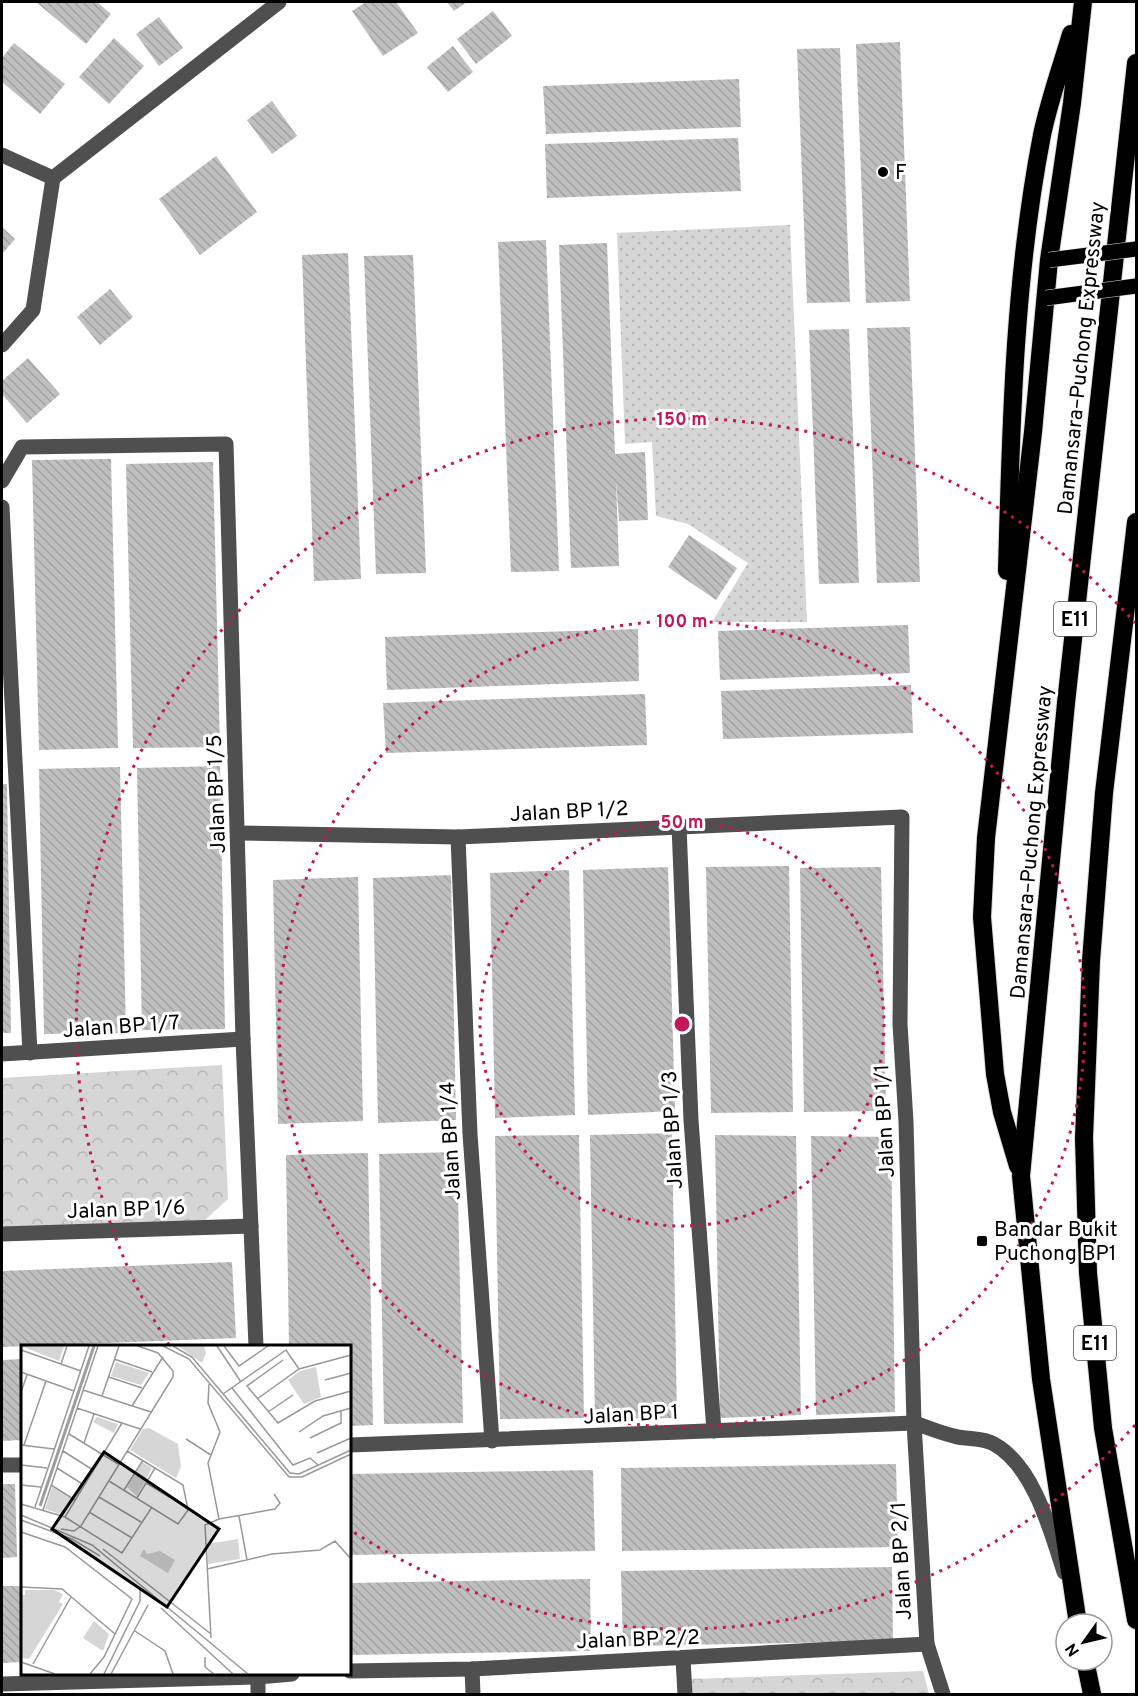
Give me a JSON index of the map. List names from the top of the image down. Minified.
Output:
{"streets":{"highway":["Damansara–Puchong Expressway","E11"],"street":["Jalan BP 1/5","Jalan BP 1/2","Jalan BP 1/7","Jalan BP 1/1","Jalan BP 1/3","Jalan BP 1/4","Jalan BP 1/6","Jalan BP 1","Jalan BP 2/1","Jalan BP 2/2"]},"crossings":[["Jalan BP 1/5","Jalan BP 1/2"],["Jalan BP 1/5","Jalan BP 1/7"],["Jalan BP 1/5","Jalan BP 1/6"],["Jalan BP 1/2","Jalan BP 1/1"],["Jalan BP 1/2","Jalan BP 1/3"],["Jalan BP 1/2","Jalan BP 1/4"],["Jalan BP 1/1","Jalan BP 1"],["Jalan BP 1/1","Jalan BP 2/1"],["Jalan BP 1/3","Jalan BP 1"],["Jalan BP 1/4","Jalan BP 1"],["Jalan BP 1","Jalan BP 2/1"],["Jalan BP 2/1","Jalan BP 2/2"]],"places":{"other":["F"],"transit":["Bandar Bukit Puchong BP1"]},"north":"bottom left","rings":["150 m","100 m","50 m"]}
